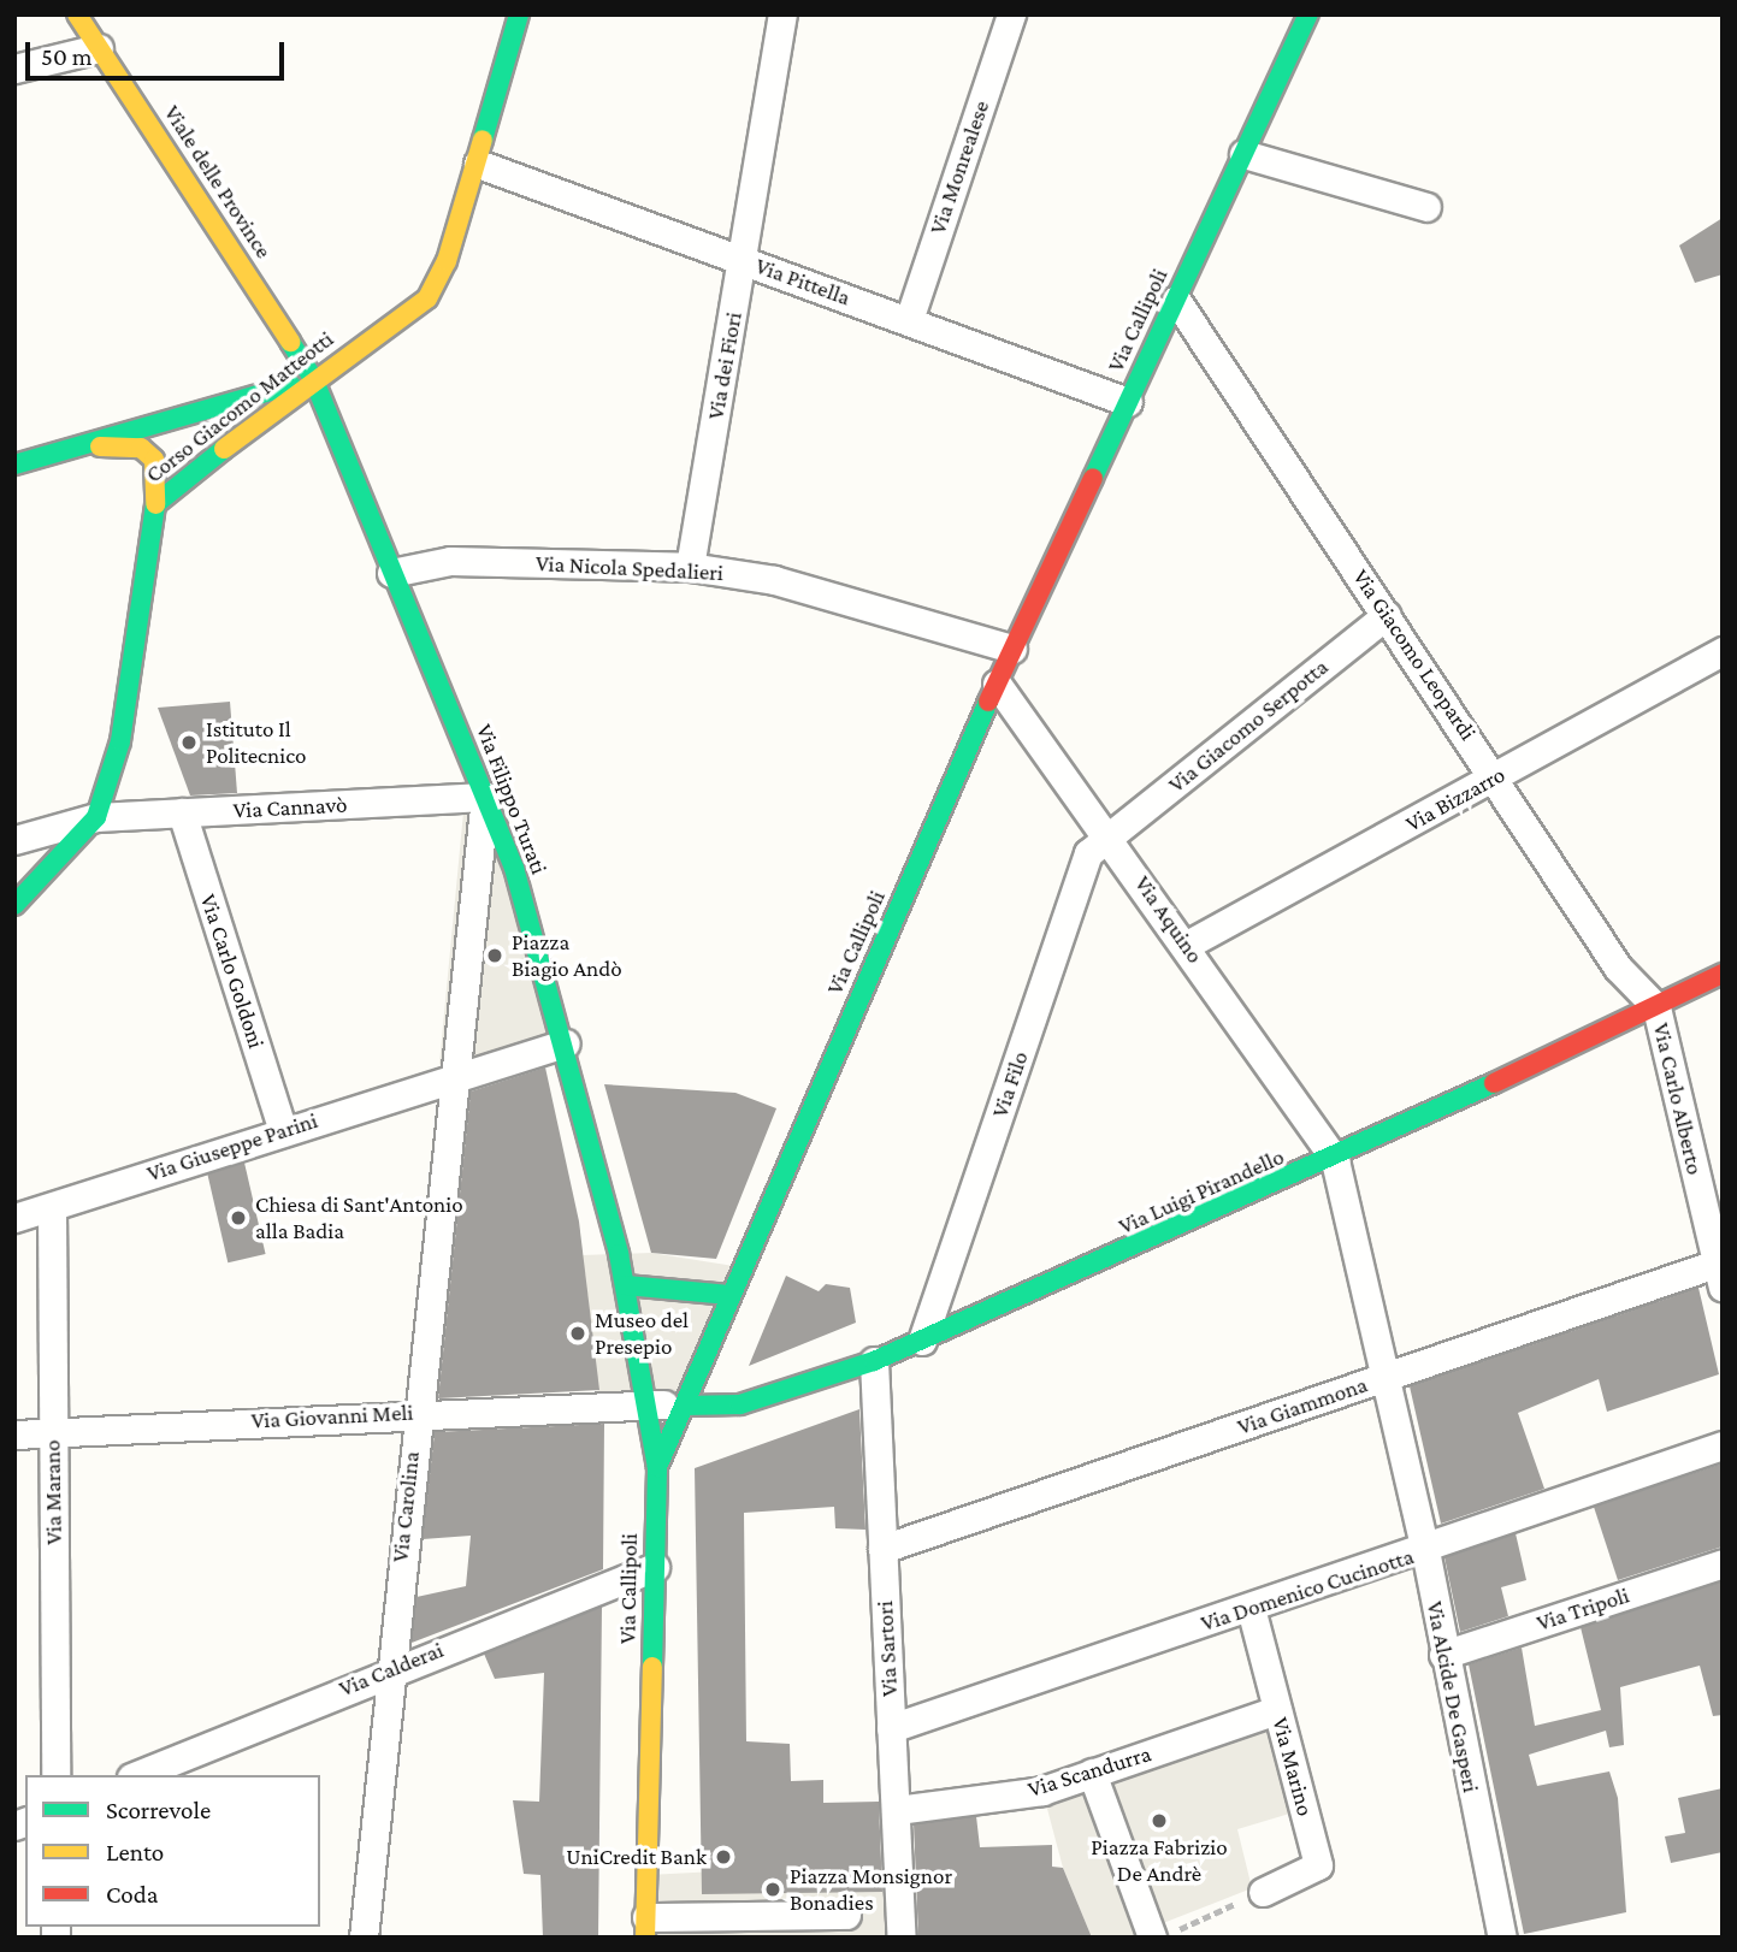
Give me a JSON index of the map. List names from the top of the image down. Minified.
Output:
{"streets":{"street":["Via Monrealese","Viale delle Province","Via Pittella","Via Callipoli","Via dei Fiori","Corso Giacomo Matteotti","Via Nicola Spedalieri","Via Giacomo Leopardi","Via Giacomo Serpotta","Via Filippo Turati","Via Bizzarro","Via Cannavò","Via Aquino","Via Carlo Goldoni","Via Filo","Via Carlo Alberto","Via Giuseppe Parini","Via Luigi Pirandello","Via Giammona","Via Giovanni Meli","Via Marano","Via Carolina","Via Domenico Cucinotta","Via Tripoli","Via Sartori","Via Calderai","Via Alcide De Gasperi","Via Marino","Via Scandurra"]},"crossings":[["Via Monrealese","Via Pittella"],["Viale delle Province","Corso Giacomo Matteotti"],["Viale delle Province","Via Filippo Turati"],["Via Pittella","Via Callipoli"],["Via Pittella","Via dei Fiori"],["Via Pittella","Corso Giacomo Matteotti"],["Via Callipoli","Via Nicola Spedalieri"],["Via Callipoli","Via Giacomo Leopardi"],["Via Callipoli","Via Filippo Turati"],["Via Callipoli","Via Aquino"],["Via Callipoli","Via Luigi Pirandello"],["Via Callipoli","Via Giovanni Meli"],["Via Callipoli","Via Calderai"],["Via dei Fiori","Via Nicola Spedalieri"],["Corso Giacomo Matteotti","Via Filippo Turati"],["Corso Giacomo Matteotti","Via Cannavò"],["Via Nicola Spedalieri","Via Filippo Turati"],["Via Giacomo Leopardi","Via Giacomo Serpotta"],["Via Giacomo Leopardi","Via Bizzarro"],["Via Giacomo Leopardi","Via Carlo Alberto"],["Via Giacomo Leopardi","Via Luigi Pirandello"],["Via Giacomo Serpotta","Via Aquino"],["Via Giacomo Serpotta","Via Filo"],["Via Filippo Turati","Via Cannavò"],["Via Filippo Turati","Via Giuseppe Parini"],["Via Filippo Turati","Via Giovanni Meli"],["Via Filippo Turati","Via Carolina"],["Via Bizzarro","Via Aquino"],["Via Cannavò","Via Carlo Goldoni"],["Via Cannavò","Via Carolina"],["Via Aquino","Via Filo"],["Via Aquino","Via Luigi Pirandello"],["Via Aquino","Via Alcide De Gasperi"],["Via Carlo Goldoni","Via Giuseppe Parini"],["Via Filo","Via Luigi Pirandello"],["Via Carlo Alberto","Via Luigi Pirandello"],["Via Carlo Alberto","Via Giammona"],["Via Giuseppe Parini","Via Marano"],["Via Giuseppe Parini","Via Carolina"],["Via Luigi Pirandello","Via Giovanni Meli"],["Via Luigi Pirandello","Via Sartori"],["Via Luigi Pirandello","Via Alcide De Gasperi"],["Via Giammona","Via Sartori"],["Via Giammona","Via Alcide De Gasperi"],["Via Giovanni Meli","Via Marano"],["Via Giovanni Meli","Via Carolina"],["Via Carolina","Via Calderai"],["Via Domenico Cucinotta","Via Sartori"],["Via Domenico Cucinotta","Via Alcide De Gasperi"],["Via Domenico Cucinotta","Via Marino"],["Via Tripoli","Via Alcide De Gasperi"],["Via Sartori","Via Scandurra"],["Via Marino","Via Scandurra"]],"places":["Istituto Il Politecnico","Piazza Biagio Andò","Chiesa di Sant'Antonio alla Badia","Museo del Presepio","Piazza Fabrizio De Andrè","UniCredit Bank","Piazza Monsignor Bonadies"],"legend":["Scorrevole","Lento","Coda"],"scale_bar":"50 m"}
